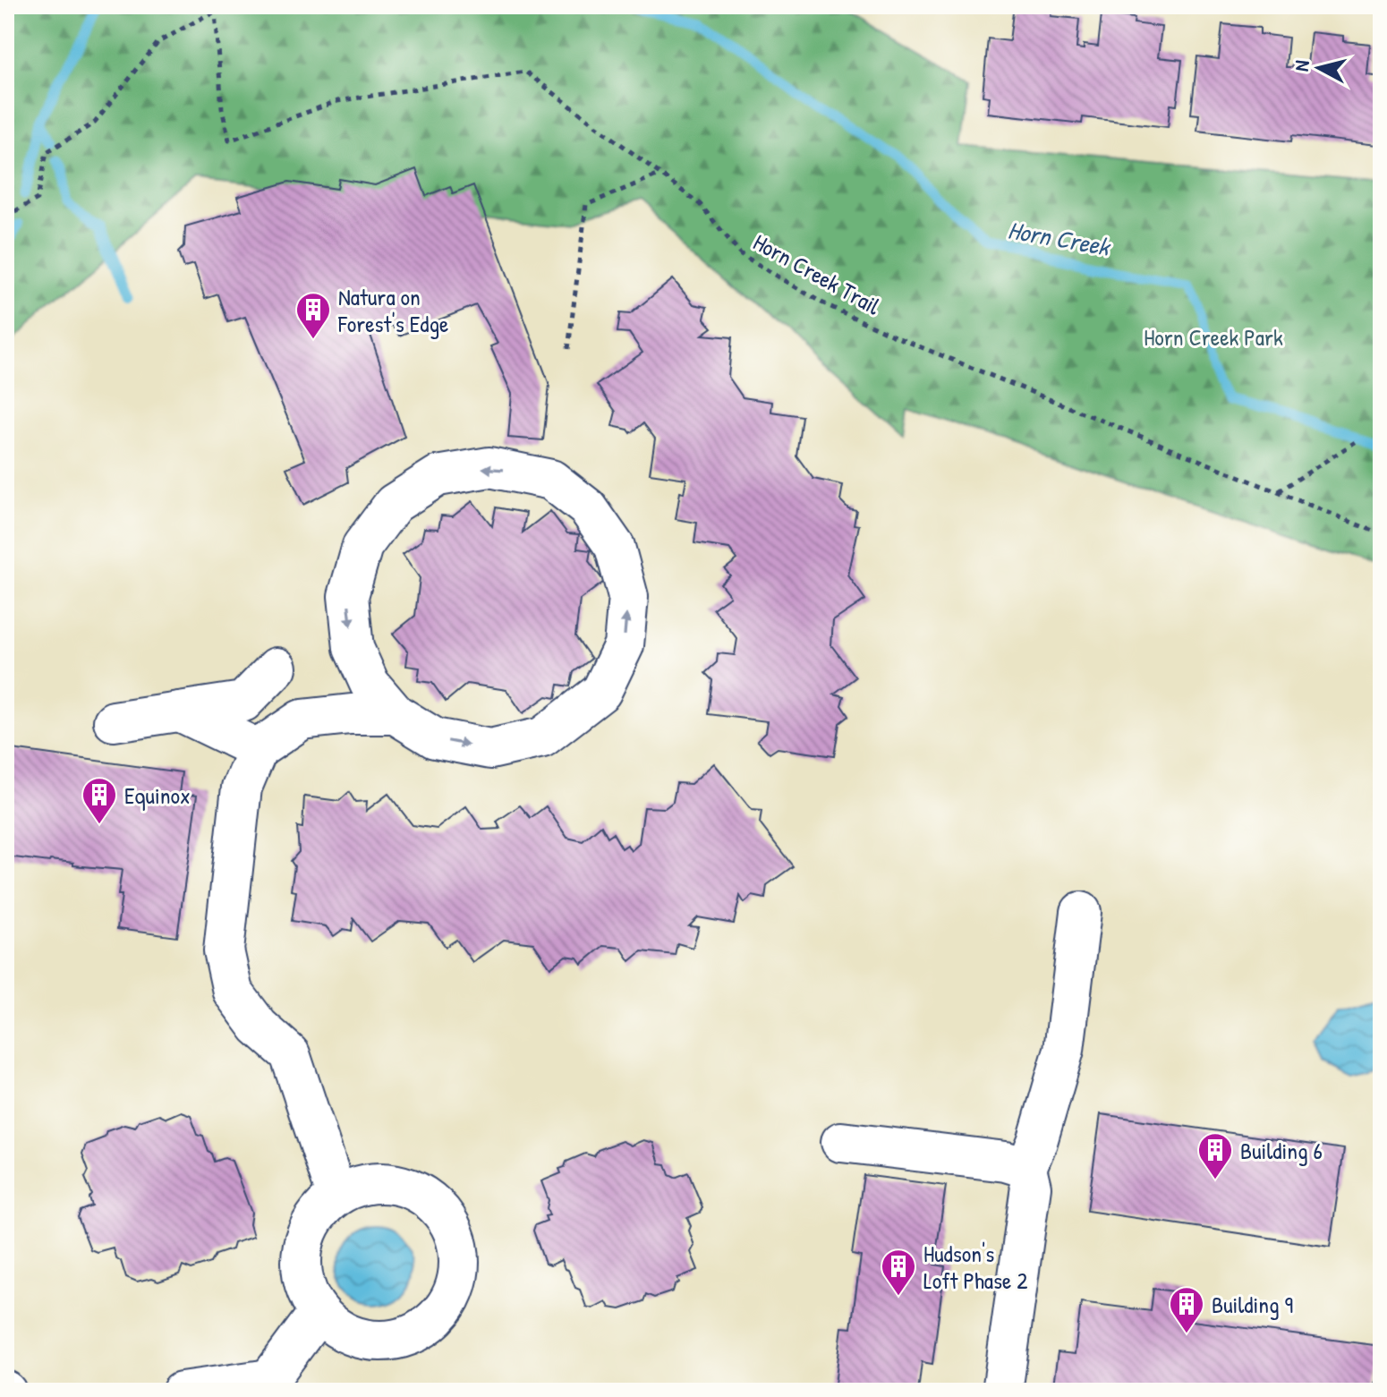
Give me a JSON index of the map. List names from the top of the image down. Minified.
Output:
{"streets":{"path":["Horn Creek Trail"]},"water":["Horn Creek"],"parks":["Horn Creek Park"],"places":{"building":["Natura on Forest's Edge","Equinox","Building 6","Hudson's Loft Phase 2","Building 9"]},"north":"left"}
